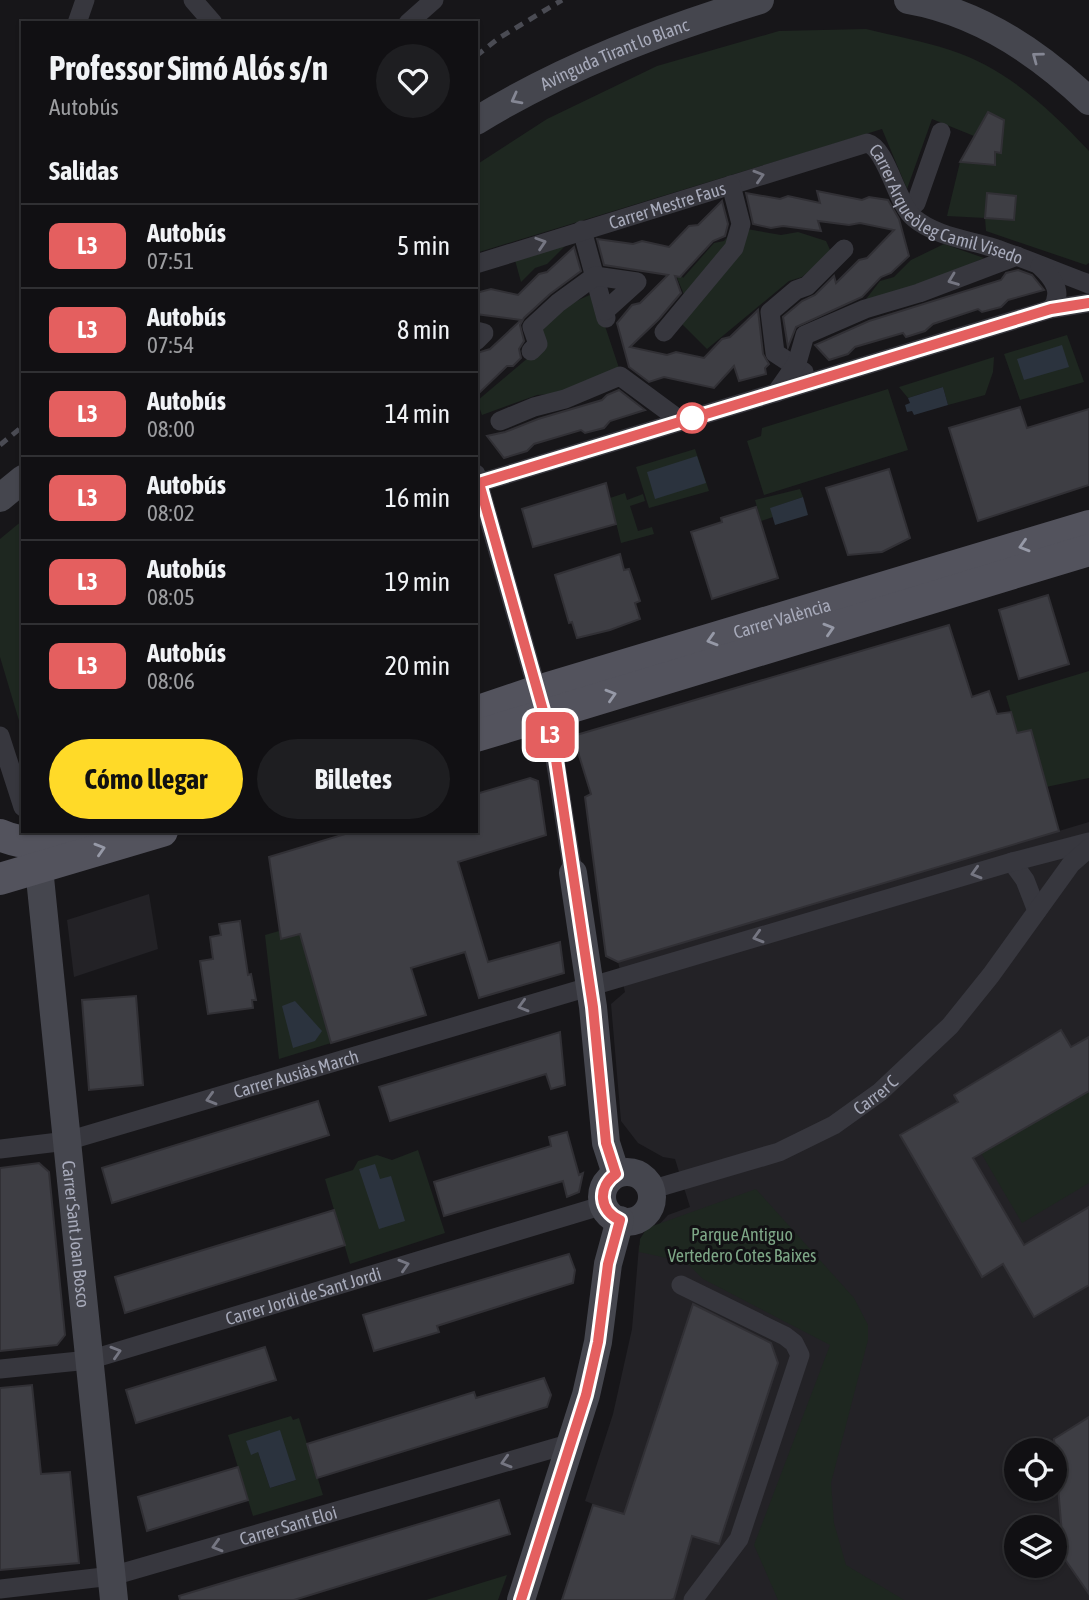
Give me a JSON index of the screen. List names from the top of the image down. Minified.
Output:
{"streets":{"main road":["Carrer València"],"street":["Avinguda Tirant lo Blanc","Carrer Arqueòleg Camil Visedo","Carrer Mestre Faus","Carrer Ausiàs March","Carrer C","Carrer Sant Joan Bosco","Carrer Jordi de Sant Jordi","Carrer Sant Eloi"]},"crossings":[["Carrer Arqueòleg Camil Visedo","Carrer Mestre Faus"],["Carrer Ausiàs March","Carrer Sant Joan Bosco"],["Carrer C","Carrer Jordi de Sant Jordi"],["Carrer Sant Joan Bosco","Carrer Jordi de Sant Jordi"],["Carrer Sant Joan Bosco","Carrer Sant Eloi"]],"one_way":["Avinguda Tirant lo Blanc","Carrer Ausiàs March","Carrer Jordi de Sant Jordi","Carrer Sant Eloi"],"parks":["Parque Antiguo Vertedero Cotes Baixes"],"lines":["bus line L3"],"page":{"on_map":"L3","heading":[["Professor Simó Alós s/n","Autobús"],"Salidas"],"list":[{"mark":"L3","name":"Autobús","note":"07:51","value":"5 min"},{"mark":"L3","name":"Autobús","note":"07:54","value":"8 min"},{"mark":"L3","name":"Autobús","note":"08:00","value":"14 min"},{"mark":"L3","name":"Autobús","note":"08:02","value":"16 min"},{"mark":"L3","name":"Autobús","note":"08:05","value":"19 min"},{"mark":"L3","name":"Autobús","note":"08:06","value":"20 min"}],"buttons":["Cómo llegar","Billetes"]}}
